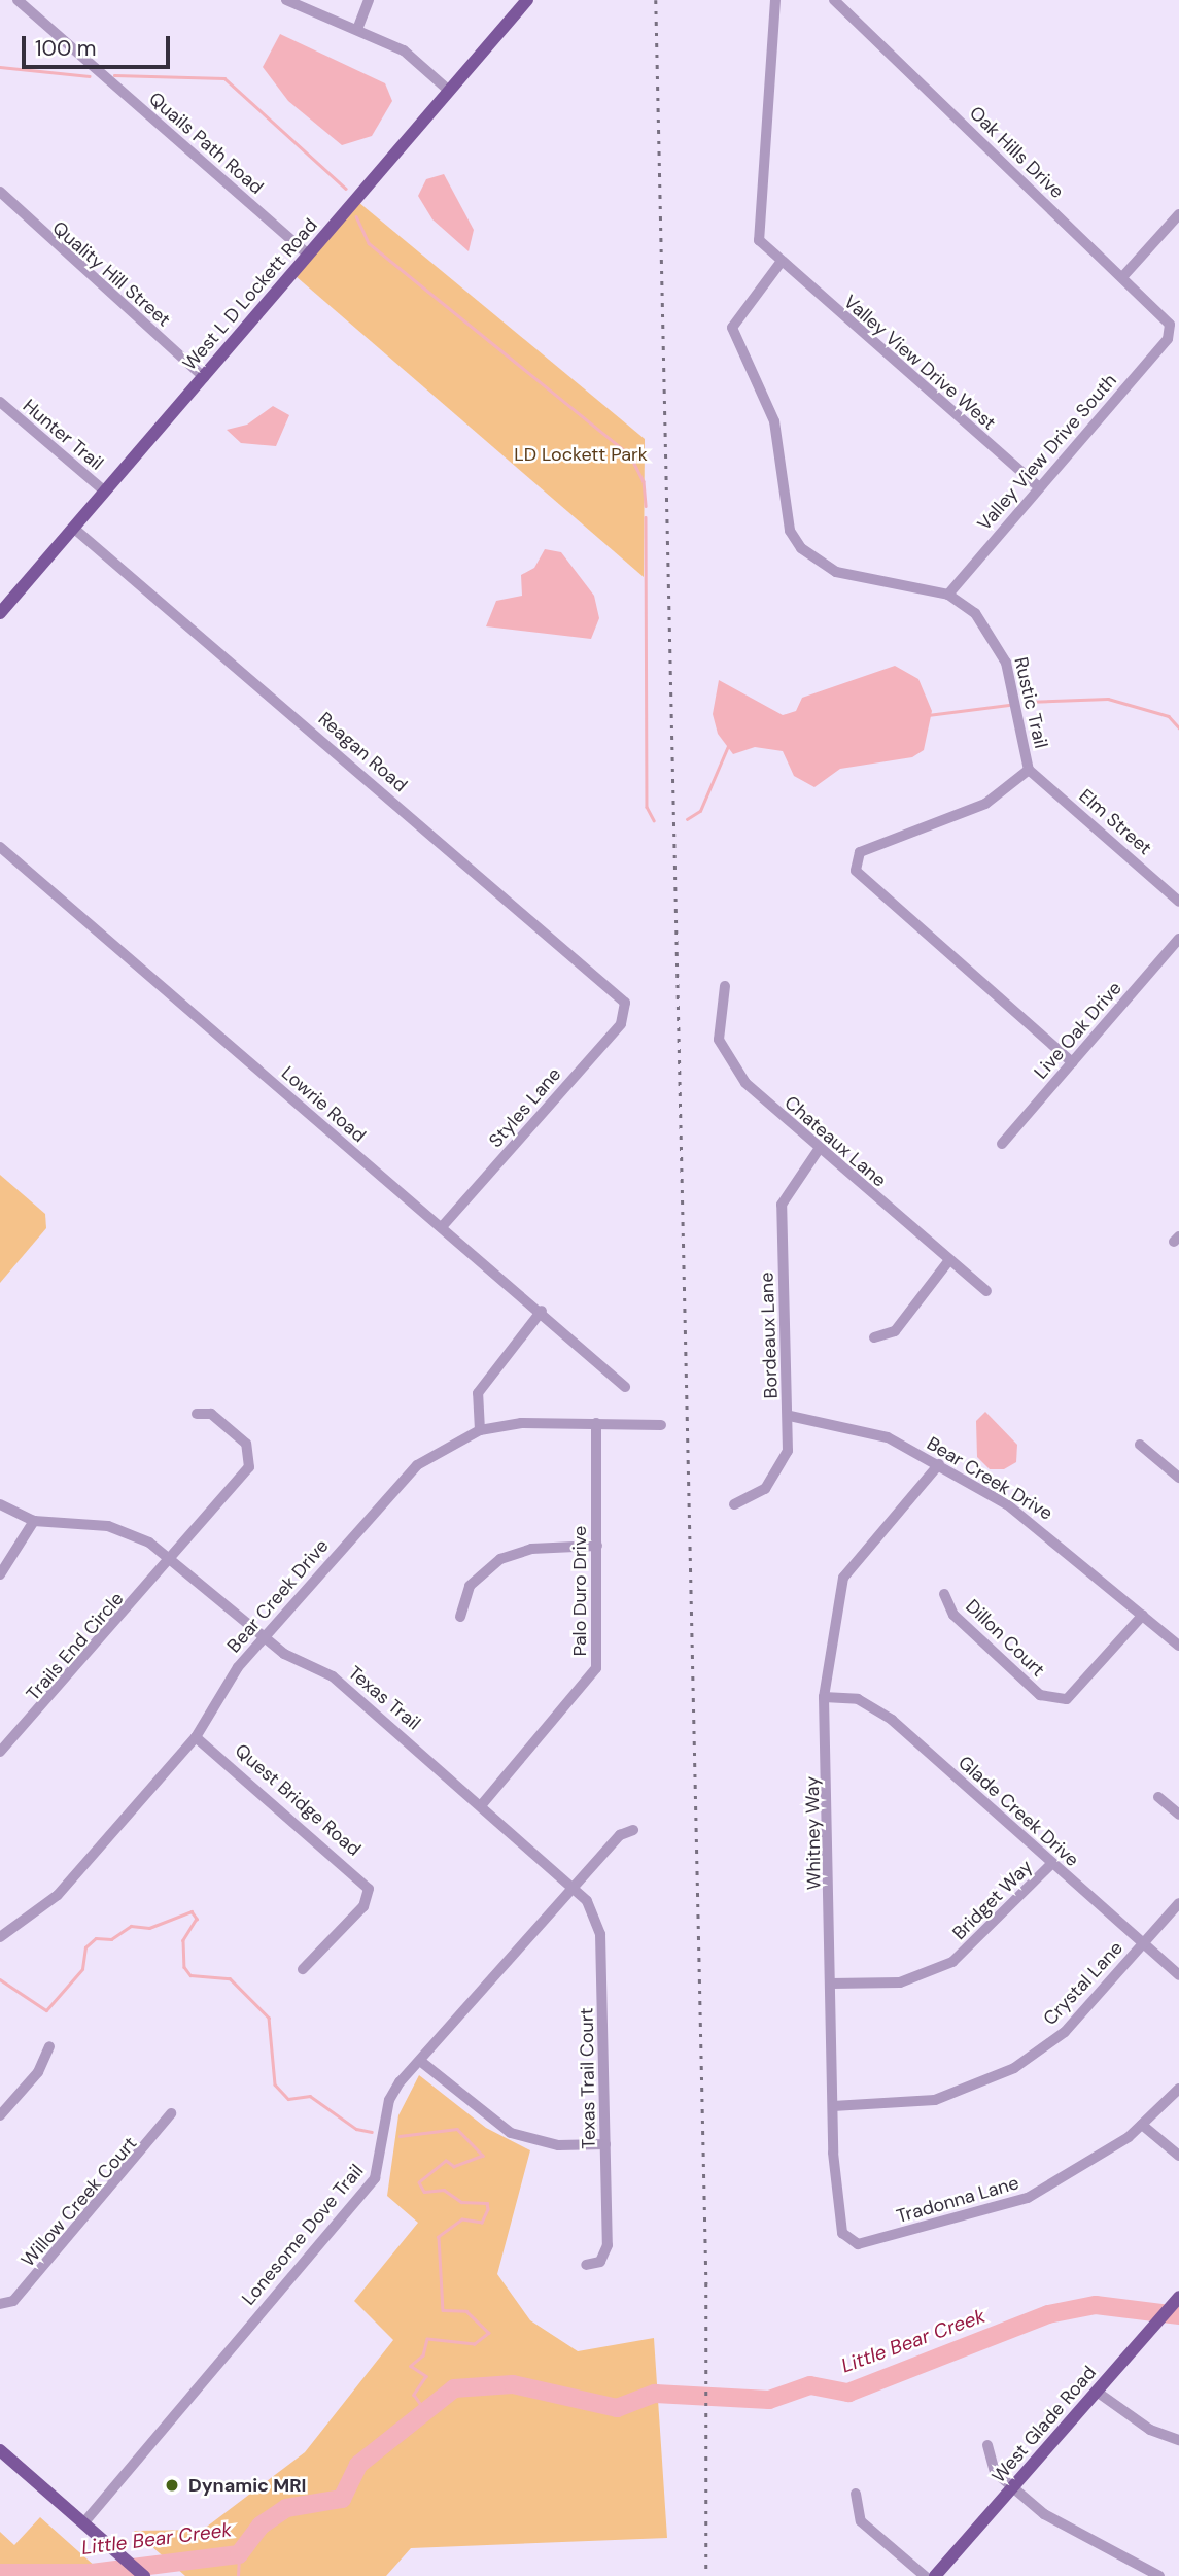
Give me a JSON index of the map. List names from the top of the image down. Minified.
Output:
{"streets":{"main road":["West L D Lockett Road","West Glade Road"],"street":["Quails Path Road","Oak Hills Drive","Quality Hill Street","Valley View Drive West","Hunter Trail","Valley View Drive South","Rustic Trail","Reagan Road","Elm Street","Live Oak Drive","Lowrie Road","Styles Lane","Chateaux Lane","Bordeaux Lane","Bear Creek Drive","Palo Duro Drive","Dillon Court","Trails End Circle","Texas Trail","Quest Bridge Road","Glade Creek Drive","Whitney Way","Bridget Way","Crystal Lane","Texas Trail Court","Tradonna Lane","Willow Creek Court","Lonesome Dove Trail"]},"crossings":[["Quails Path Road","West L D Lockett Road"],["Oak Hills Drive","Valley View Drive South"],["Quality Hill Street","West L D Lockett Road"],["West L D Lockett Road","Hunter Trail"],["West L D Lockett Road","Reagan Road"],["Valley View Drive West","Valley View Drive South"],["Valley View Drive West","Rustic Trail"],["Valley View Drive South","Rustic Trail"],["Rustic Trail","Elm Street"],["Rustic Trail","Live Oak Drive"],["Reagan Road","Styles Lane"],["Lowrie Road","Styles Lane"],["Chateaux Lane","Bordeaux Lane"],["Bordeaux Lane","Bear Creek Drive"],["Bear Creek Drive","Palo Duro Drive"],["Bear Creek Drive","Dillon Court"],["Bear Creek Drive","Texas Trail"],["Bear Creek Drive","Quest Bridge Road"],["Bear Creek Drive","Whitney Way"],["Palo Duro Drive","Texas Trail"],["Trails End Circle","Texas Trail"],["Texas Trail","Texas Trail Court"],["Texas Trail","Lonesome Dove Trail"],["Glade Creek Drive","Whitney Way"],["Glade Creek Drive","Bridget Way"],["Glade Creek Drive","Crystal Lane"],["Whitney Way","Bridget Way"],["Whitney Way","Crystal Lane"],["Whitney Way","Tradonna Lane"],["Texas Trail Court","Lonesome Dove Trail"]],"water":["Little Bear Creek"],"parks":["LD Lockett Park"],"places":["Dynamic MRI"],"scale_bar":"100 m"}
